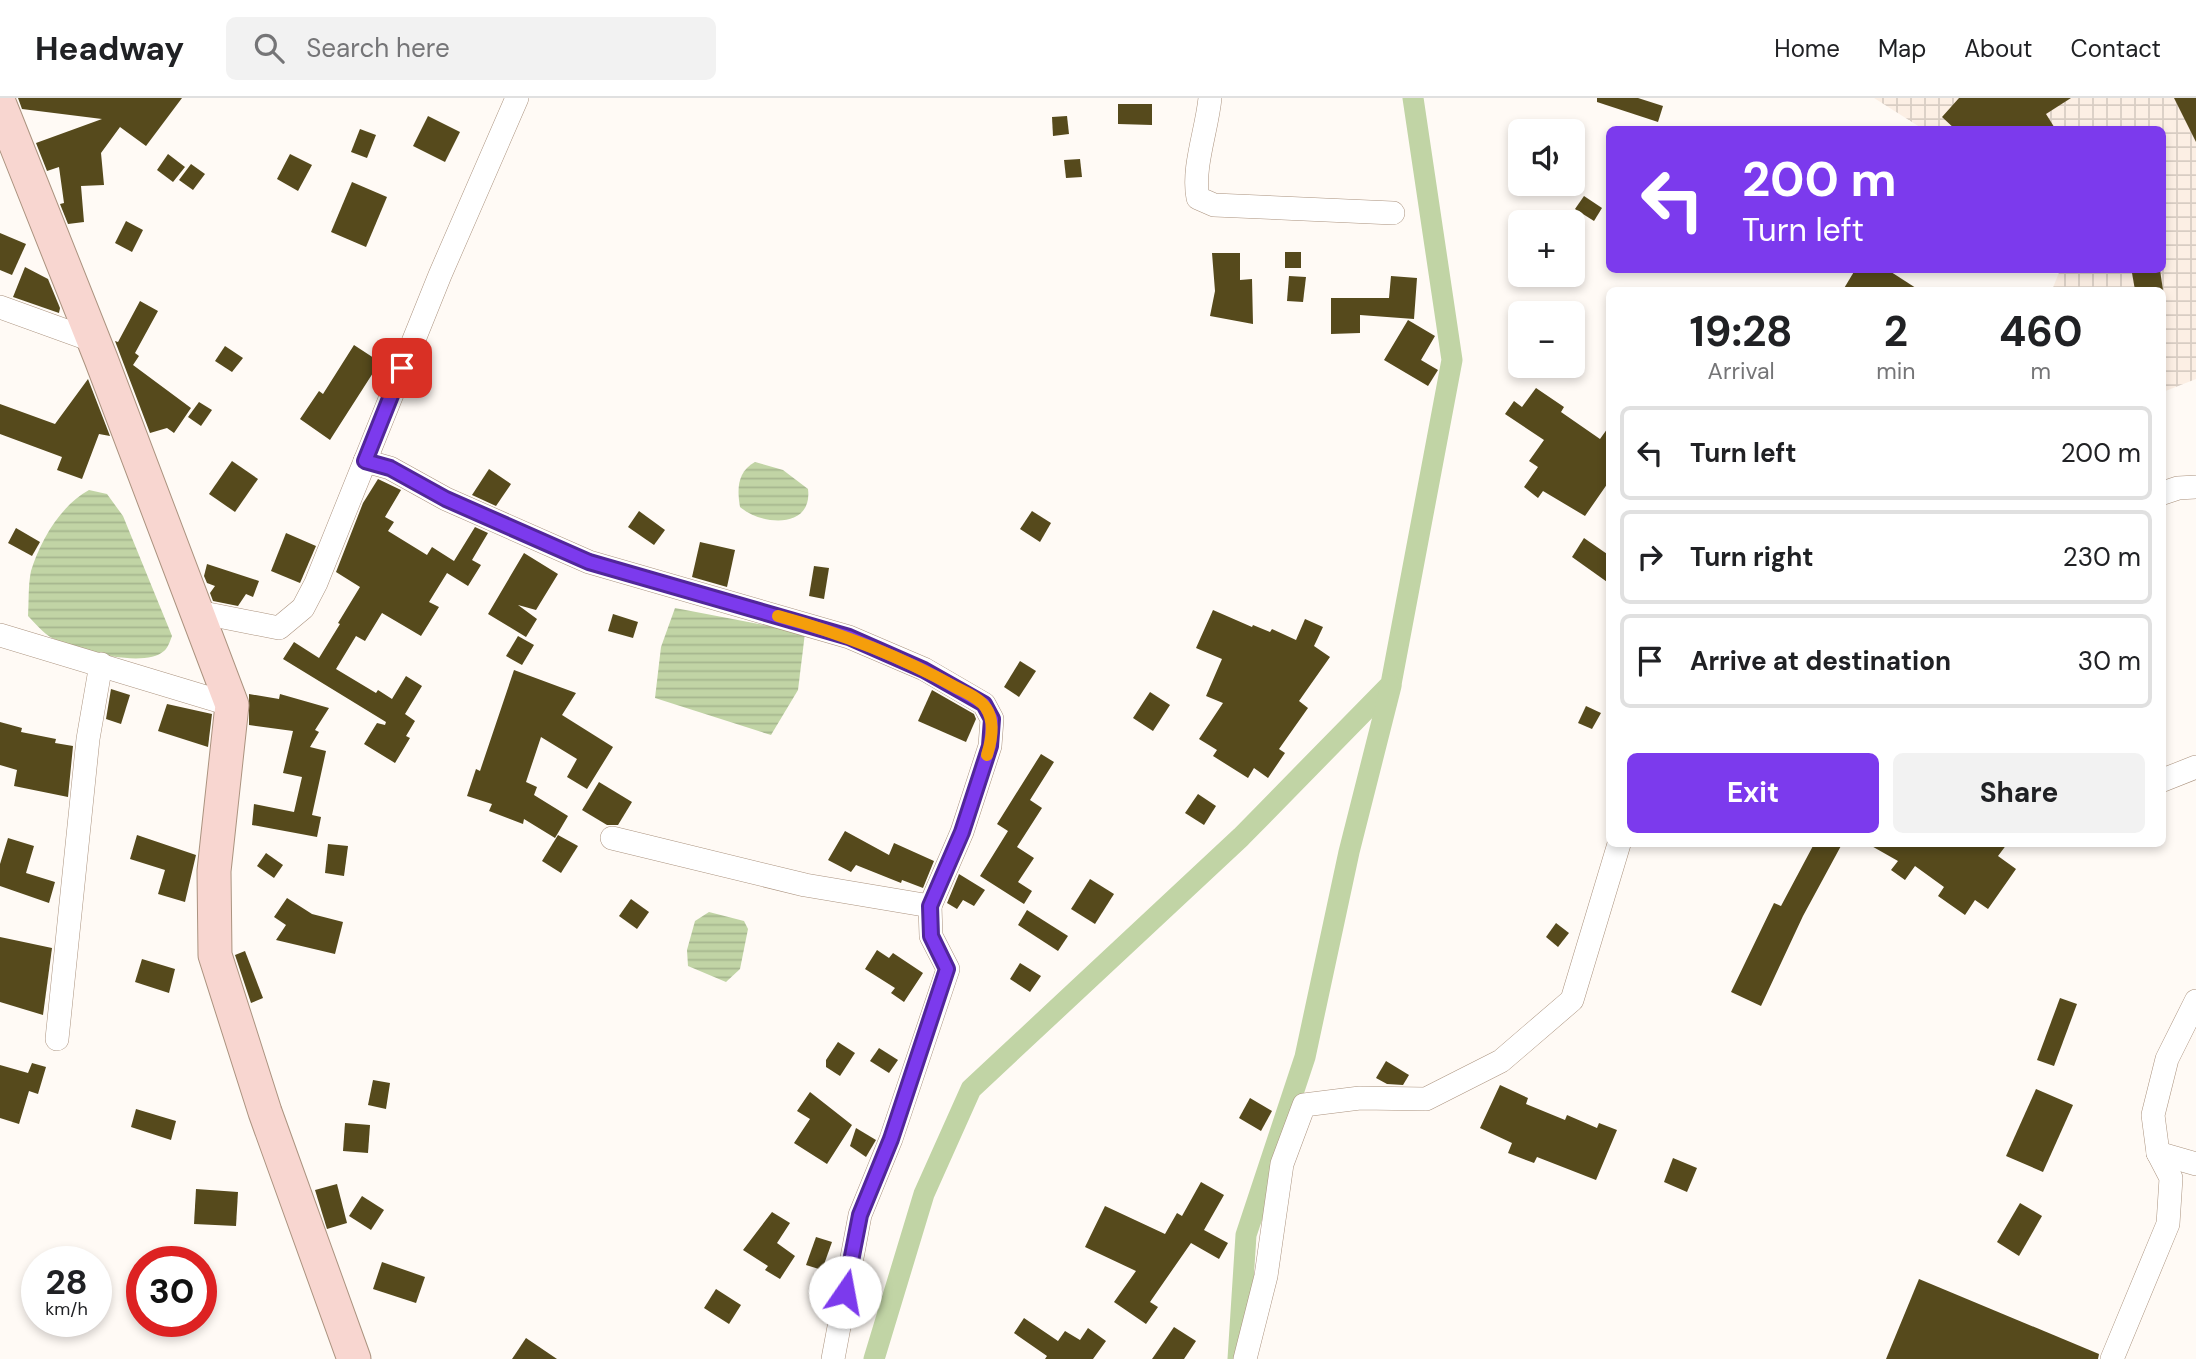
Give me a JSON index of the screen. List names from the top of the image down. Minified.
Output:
{"page":{"header":"Headway","search":"Search here","nav":["Home","Map","About","Contact"],"map_buttons":["+","−"],"turn":["200 m","Turn left"],"eta":["19:28","Arrival","2","min","460","m"],"list":[{"name":"Turn left","value":"200 m"},{"name":"Turn right","value":"230 m"},{"name":"Arrive at destination","value":"30 m"}],"buttons":["Exit","Share"],"speed":"28 km/h","limit":"30"}}
